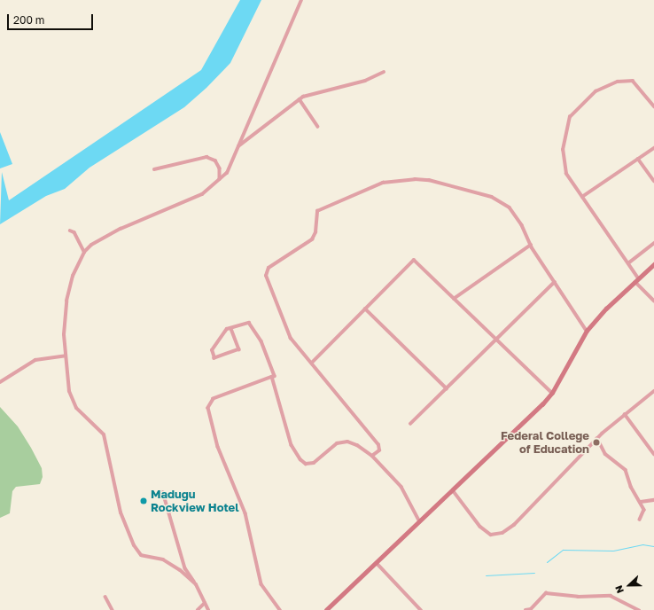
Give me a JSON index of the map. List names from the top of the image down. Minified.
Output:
{"places":["Federal College of Education","Madugu Rockview Hotel"],"scale_bar":"200 m","north":"left"}
